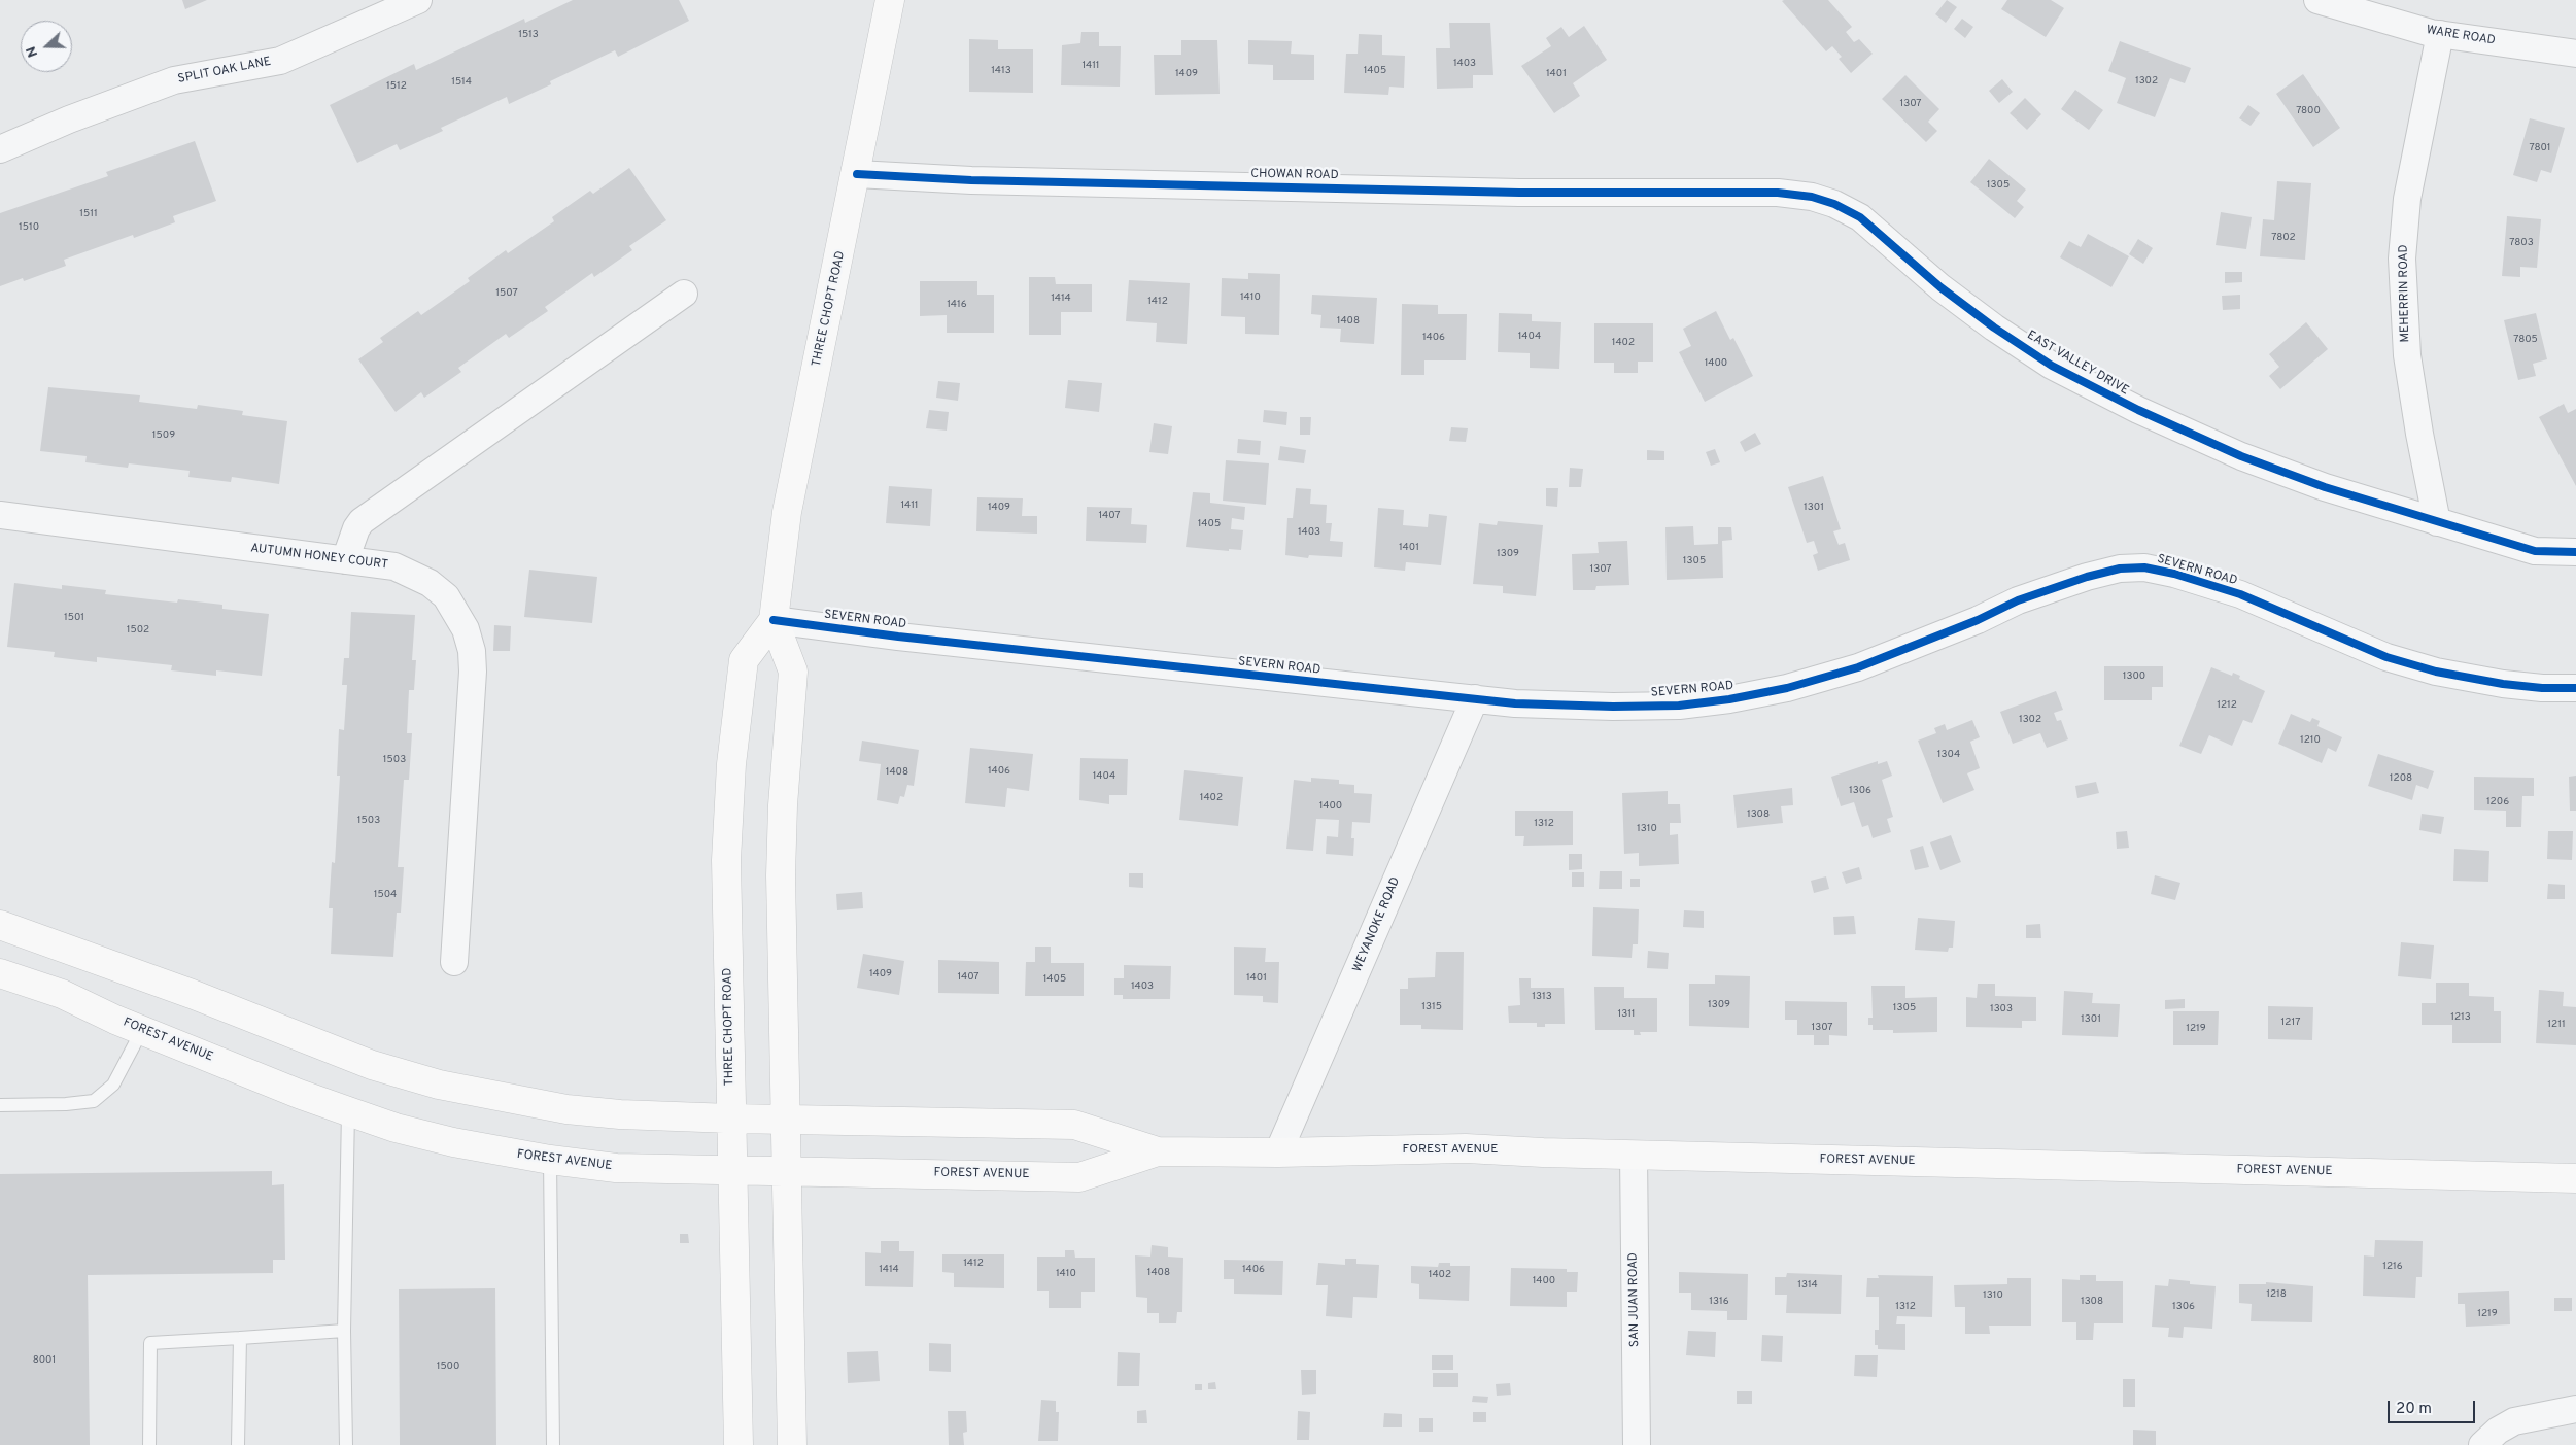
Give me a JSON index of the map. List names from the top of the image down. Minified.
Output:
{"streets":{"main road":["THREE CHOPT ROAD","FOREST AVENUE"],"street":["WARE ROAD","SPLIT OAK LANE","CHOWAN ROAD","MEHERRIN ROAD","EAST VALLEY DRIVE","AUTUMN HONEY COURT","SEVERN ROAD","WEYANOKE ROAD","SAN JUAN ROAD"]},"crossings":[["WARE ROAD","MEHERRIN ROAD"],["CHOWAN ROAD","THREE CHOPT ROAD"],["CHOWAN ROAD","EAST VALLEY DRIVE"],["MEHERRIN ROAD","EAST VALLEY DRIVE"],["THREE CHOPT ROAD","SEVERN ROAD"],["THREE CHOPT ROAD","FOREST AVENUE"],["SEVERN ROAD","WEYANOKE ROAD"],["WEYANOKE ROAD","FOREST AVENUE"],["FOREST AVENUE","SAN JUAN ROAD"]],"house_numbers":["1513","1403","1411","1413","1405","1409","1401","1302","1514","1512","1307","7800","7801","1305","1511","1510","7802","7803","1507","1410","1414","1412","1416","1408","1404","1406","7805","1402","1400","1509","1411","1409","1301","1407","1405","1403","1401","1309","1305","1307","1501","1502","1300","1212","1302","1210","1304","1503","1406","1408","1404","1208","1306","1402","1206","1400","1308","1503","1312","1310","1504","1409","1407","1401","1405","1403","1313","1309","1315","1305","1303","1311","1213","1301","1217","1211","1307","1219","1412","1216","1414","1406","1408","1410","1402","1400","1314","1218","1310","1316","1308","1312","1306","1219","8001","1500"],"scale_bar":"20 m","north":"left"}
